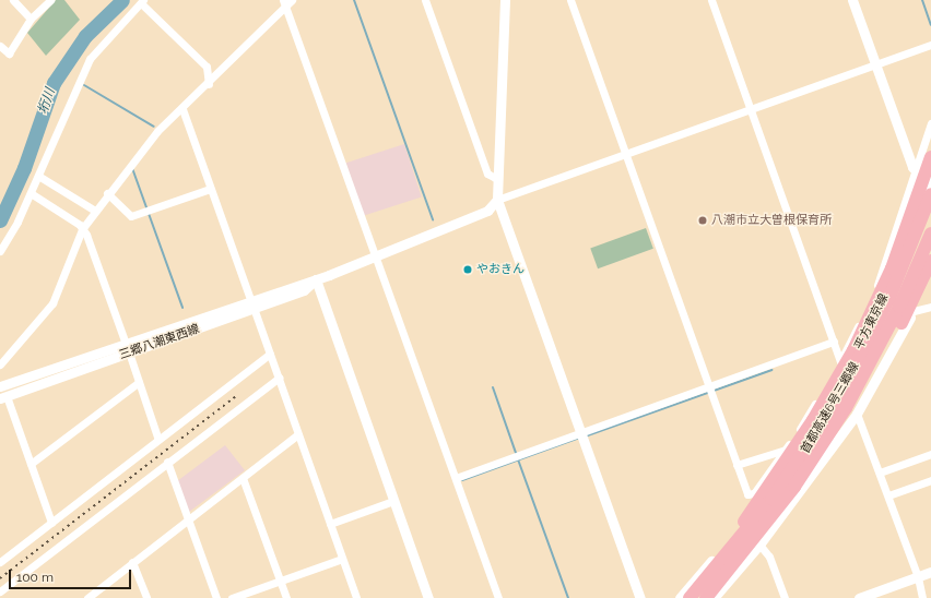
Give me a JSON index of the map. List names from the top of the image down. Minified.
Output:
{"streets":{"highway":["首都高速6号三郷線"],"street":["平方東京線","三郷八潮東西線"]},"water":["垳川"],"places":["八潮市立大曽根保育所","やおきん"],"scale_bar":"100 m"}
